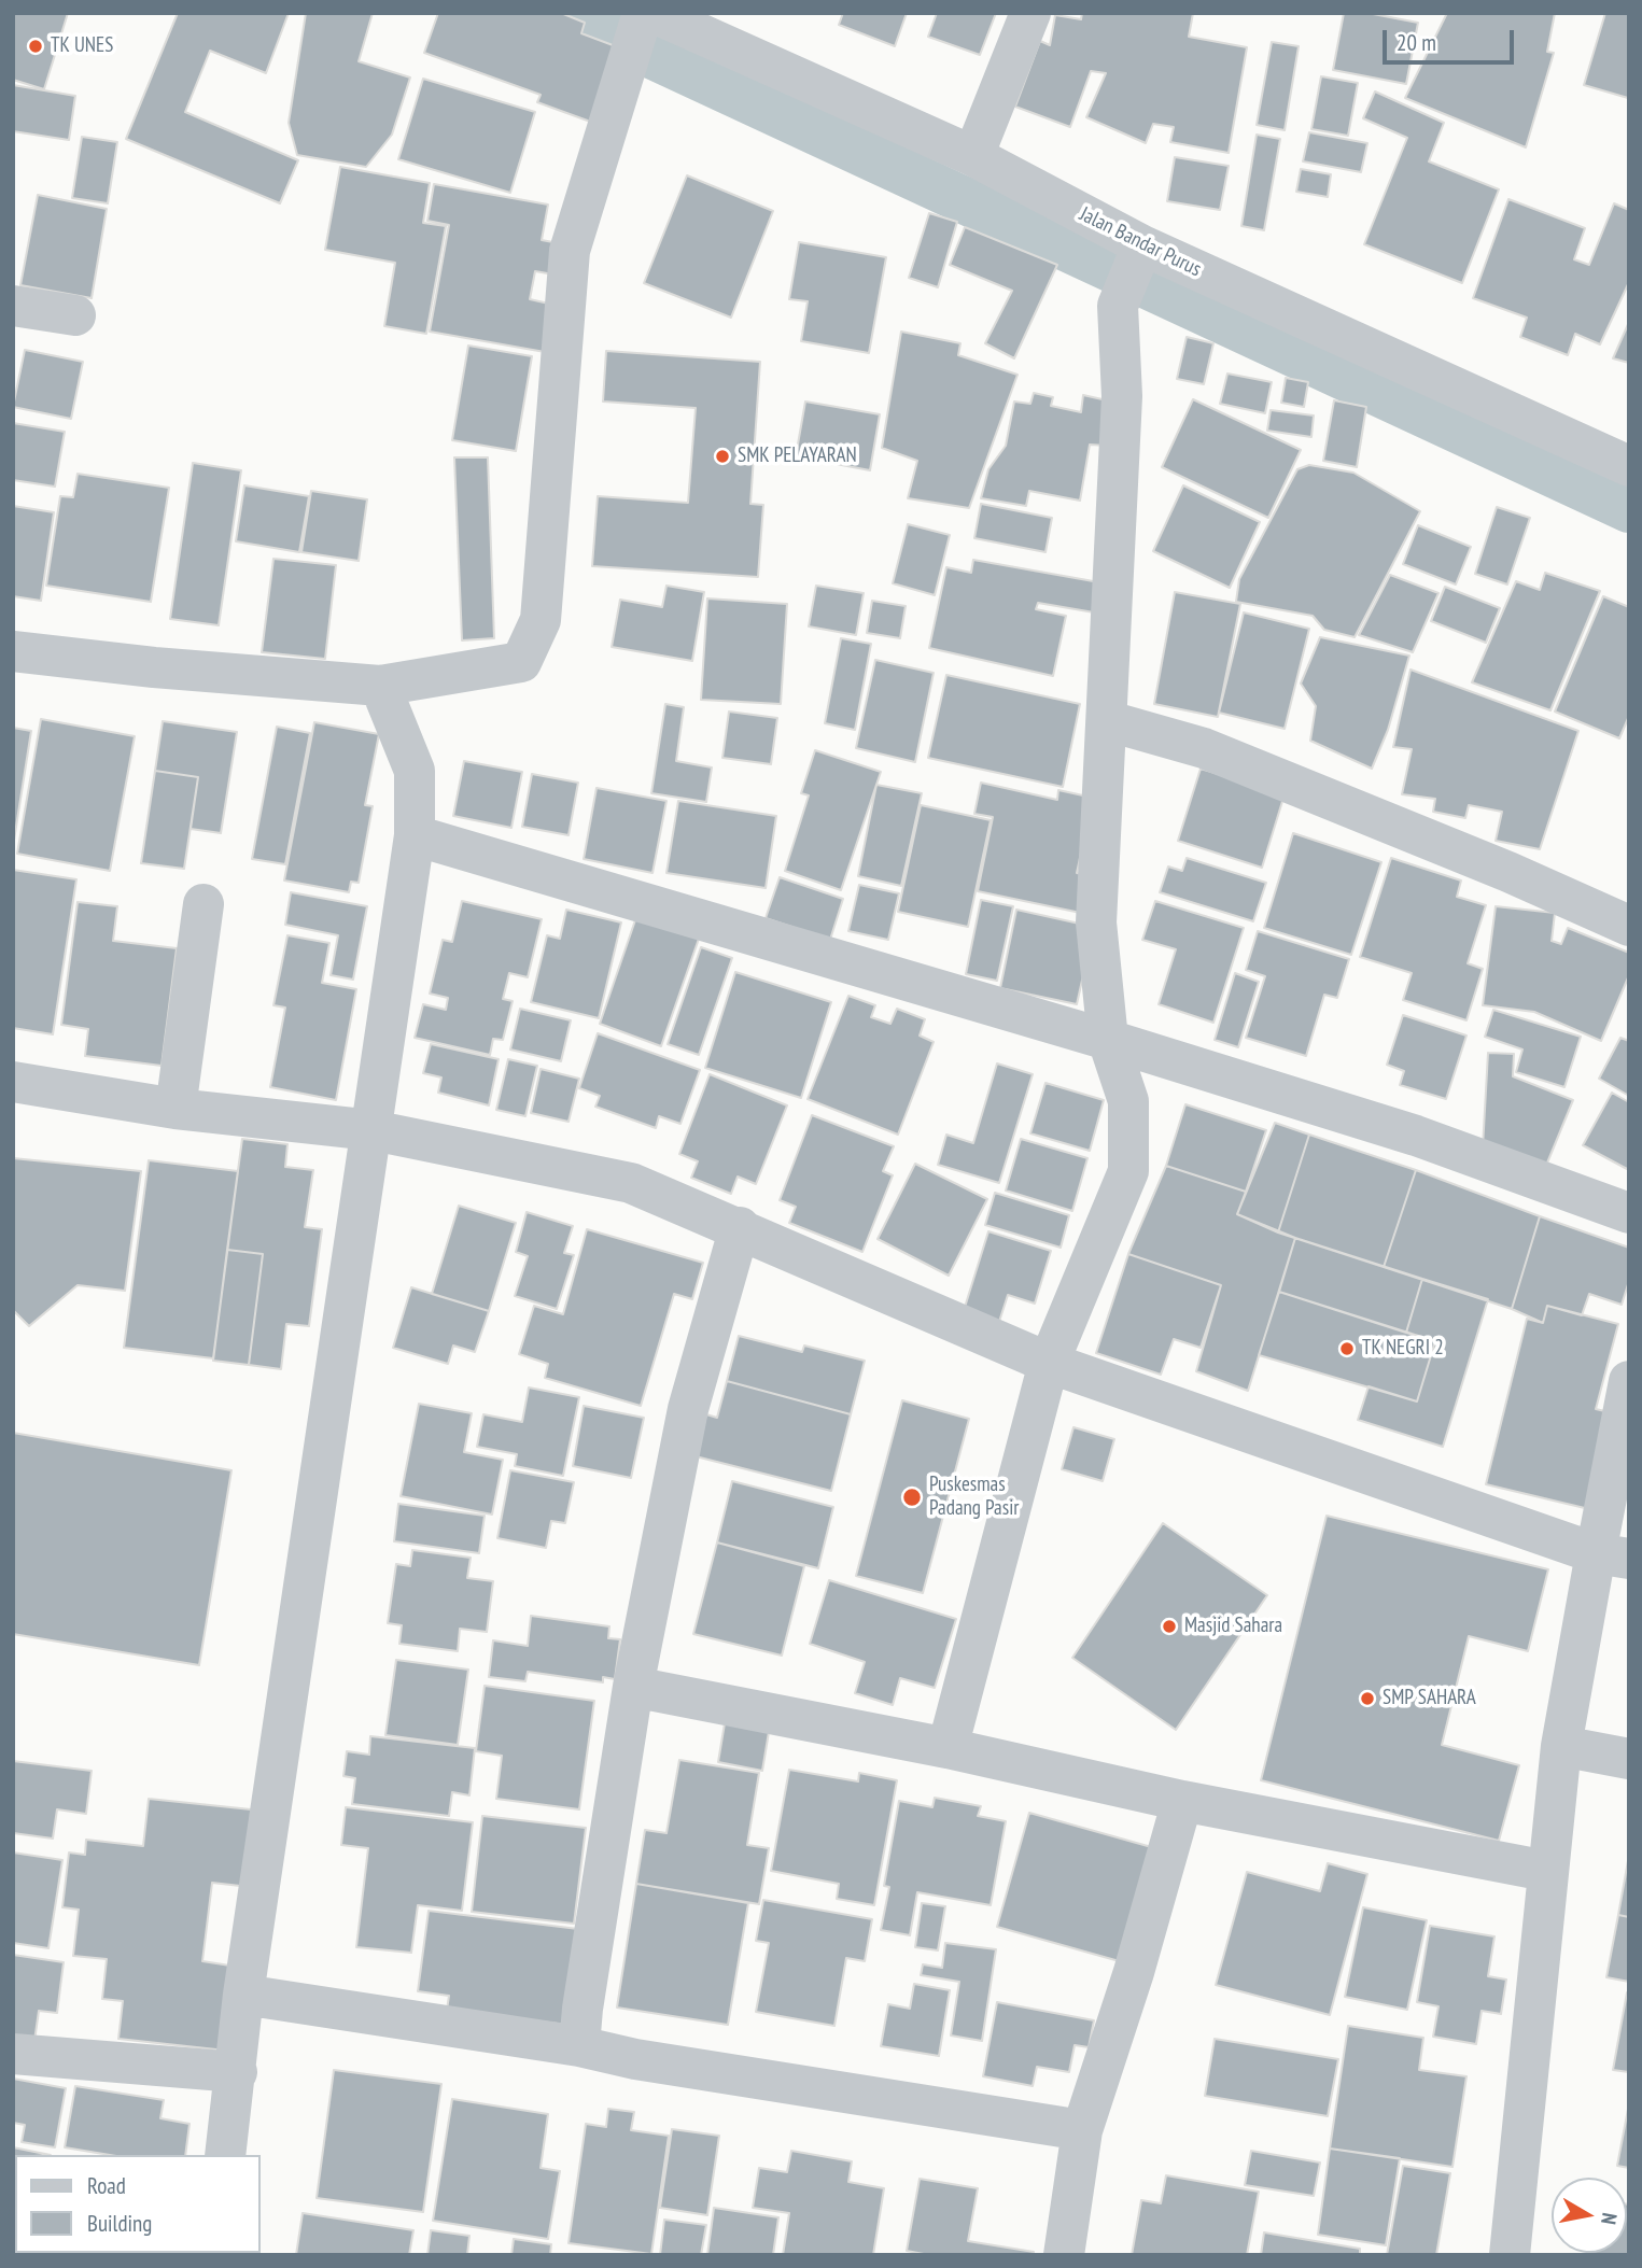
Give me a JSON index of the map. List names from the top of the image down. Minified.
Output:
{"streets":{"street":["Jalan Bandar Purus"]},"places":["TK UNES","SMK PELAYARAN","TK NEGRI 2","Puskesmas Padang Pasir","Masjid Sahara","SMP SAHARA"],"legend":["Road","Building"],"scale_bar":"20 m","north":"right"}
